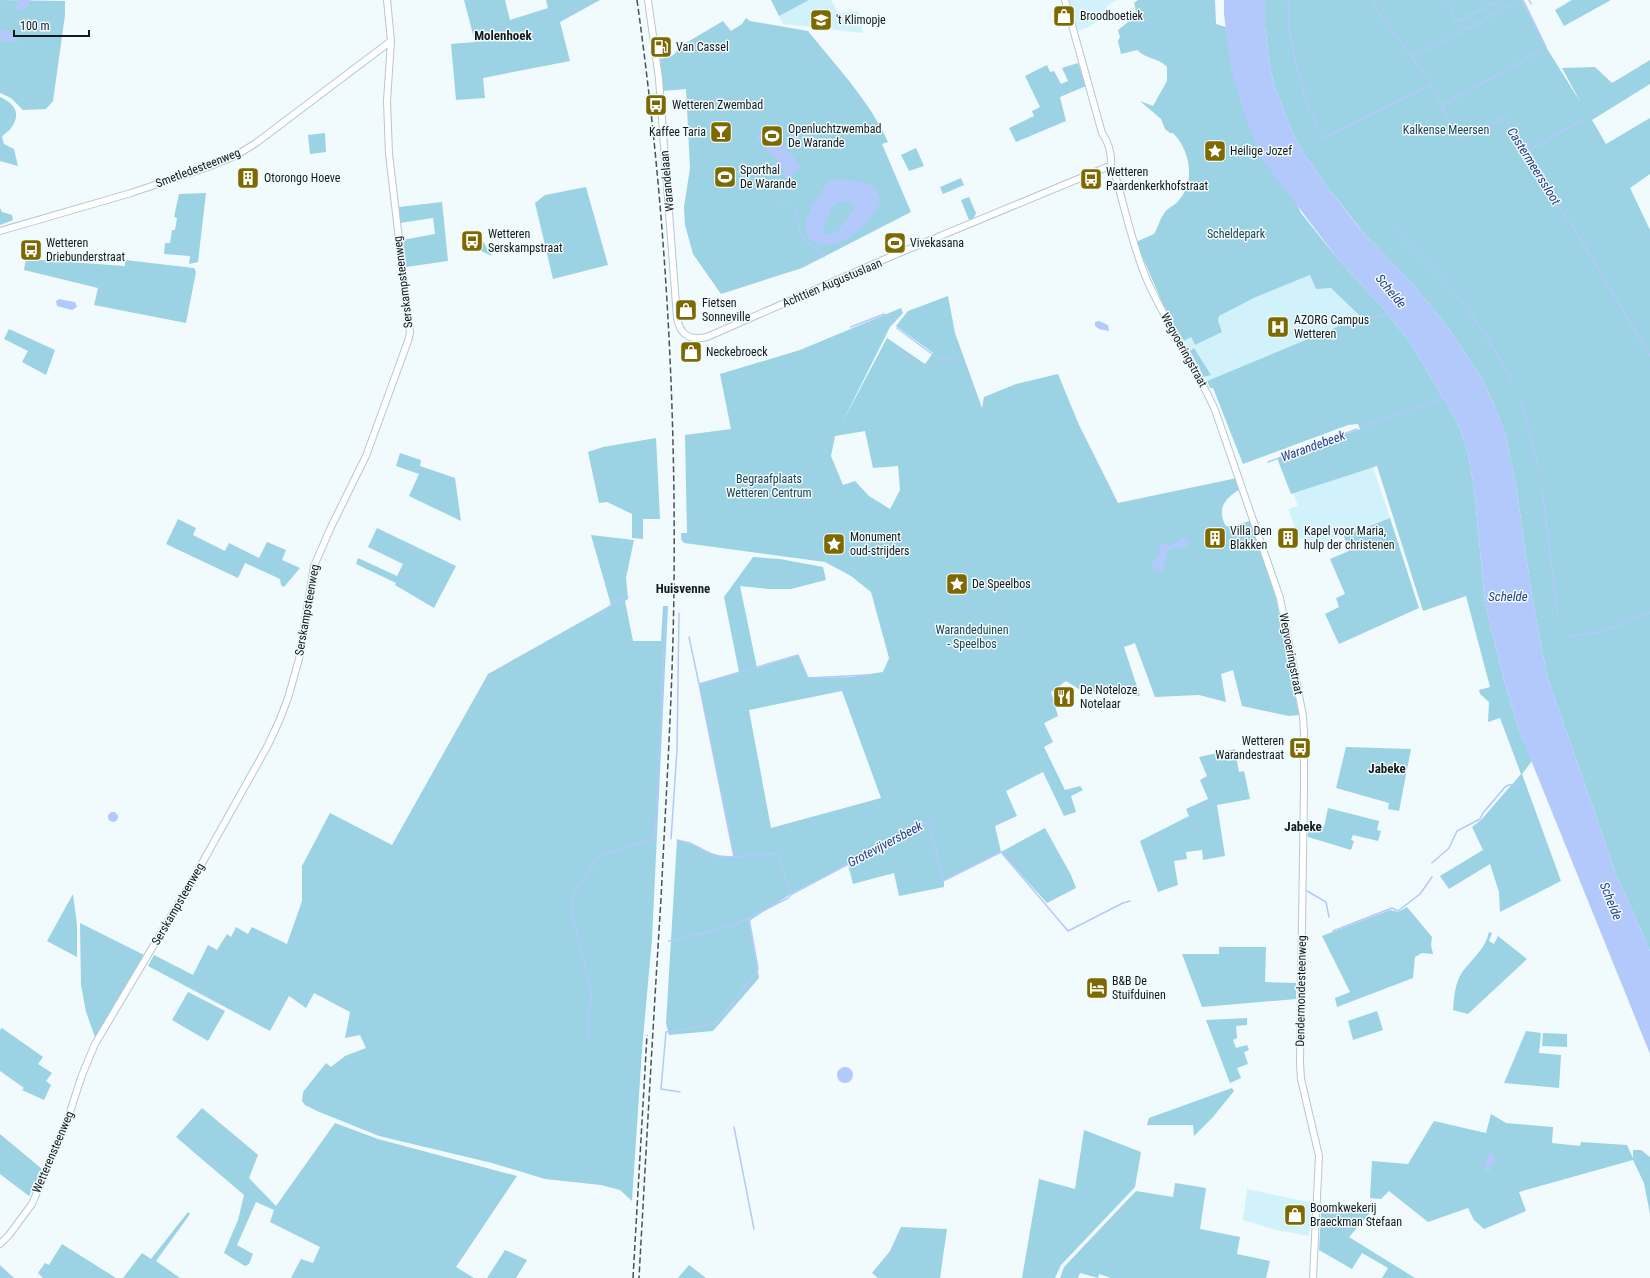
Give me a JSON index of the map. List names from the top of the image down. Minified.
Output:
{"streets":{"street":["Smetledesteenweg","Warandelaan","Serskampsteenweg","Achttien Augustuslaan","Wegvoeringstraat","Dendermondesteenweg","Wetterensteenweg"]},"crossings":[["Smetledesteenweg","Serskampsteenweg"],["Warandelaan","Achttien Augustuslaan"],["Serskampsteenweg","Wetterensteenweg"],["Achttien Augustuslaan","Wegvoeringstraat"],["Wegvoeringstraat","Dendermondesteenweg"]],"districts":["Molenhoek","Huisvenne","Jabeke","Jabeke"],"water":["Castermeerssloot","Schelde","Warandebeek","Grotevijversbeek"],"parks":["Kalkense Meersen","Scheldepark","Begraafplaats Wetteren Centrum","Warandeduinen - Speelbos"],"places":{"shop":["Broodboetiek","Fietsen Sonneville","Neckebroeck","Boomkwekerij Braeckman Stefaan"],"school or university":["'t Klimopje"],"fuel station":["Van Cassel"],"bus stop":["Wetteren Zwembad","Wetteren Paardenkerkhofstraat","Wetteren Serskampstraat","Wetteren Driebunderstraat","Wetteren Warandestraat"],"bar":["Kaffee Taria"],"sports":["Openluchtzwembad De Warande","Sporthal De Warande","Vivekasana"],"place":["Heilige Jozef","Monument oud-strijders","De Speelbos"],"building":["Otorongo Hoeve","Villa Den Blakken","Kapel voor Maria, hulp der christenen"],"hospital":["AZORG Campus Wetteren"],"restaurant":["De Noteloze Notelaar"],"hotel":["B&B De Stuifduinen"]},"scale_bar":"100 m"}
